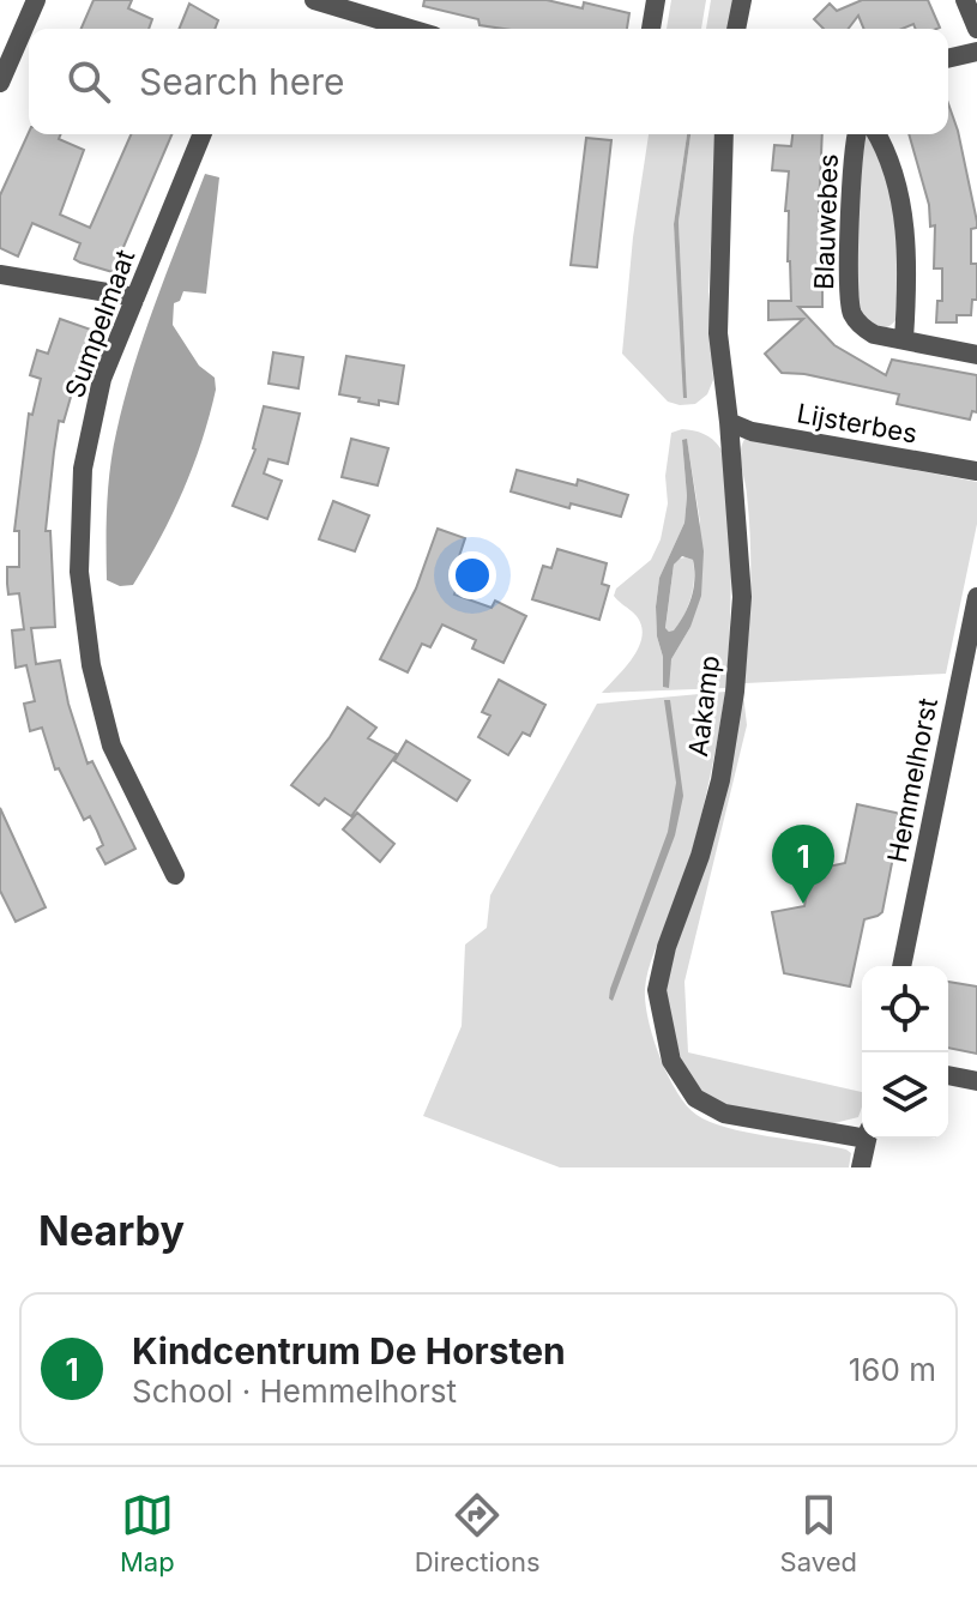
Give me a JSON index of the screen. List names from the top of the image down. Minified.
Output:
{"streets":{"street":["Blauwebes","Sumpelmaat","Lijsterbes","Aakamp","Hemmelhorst"]},"crossings":[["Lijsterbes","Aakamp"]],"page":{"search":"Search here","pins":"1","heading":"Nearby","list":[{"mark":"1","name":"Kindcentrum De Horsten","note":"School · Hemmelhorst","value":"160 m"}],"nav":["Map","Directions","Saved"]}}
